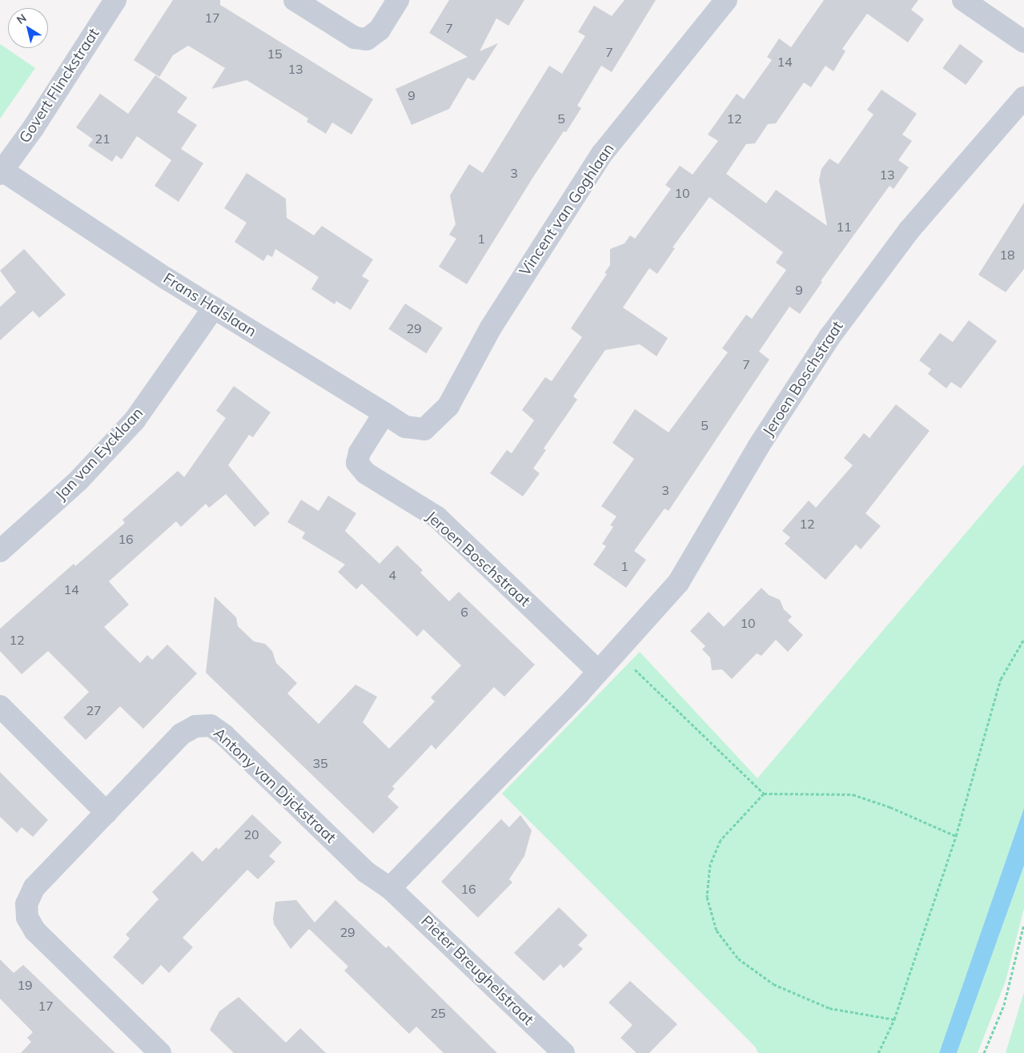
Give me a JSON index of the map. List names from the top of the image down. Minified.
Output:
{"streets":{"street":["Govert Flinckstraat","Vincent van Goghlaan","Frans Halslaan","Jeroen Boschstraat","Jan van Eycklaan","Antony van Dijckstraat","Pieter Breughelstraat"]},"crossings":[["Govert Flinckstraat","Frans Halslaan"],["Vincent van Goghlaan","Frans Halslaan"],["Frans Halslaan","Jeroen Boschstraat"],["Frans Halslaan","Jan van Eycklaan"],["Jeroen Boschstraat","Antony van Dijckstraat"],["Jeroen Boschstraat","Pieter Breughelstraat"],["Antony van Dijckstraat","Pieter Breughelstraat"]],"house_numbers":["17","7","7","15","14","13","9","5","12","21","3","13","10","11","1","18","9","29","7","5","3","12","16","1","4","14","6","10","12","27","35","20","16","29","19","17","25"],"north":"top left"}
